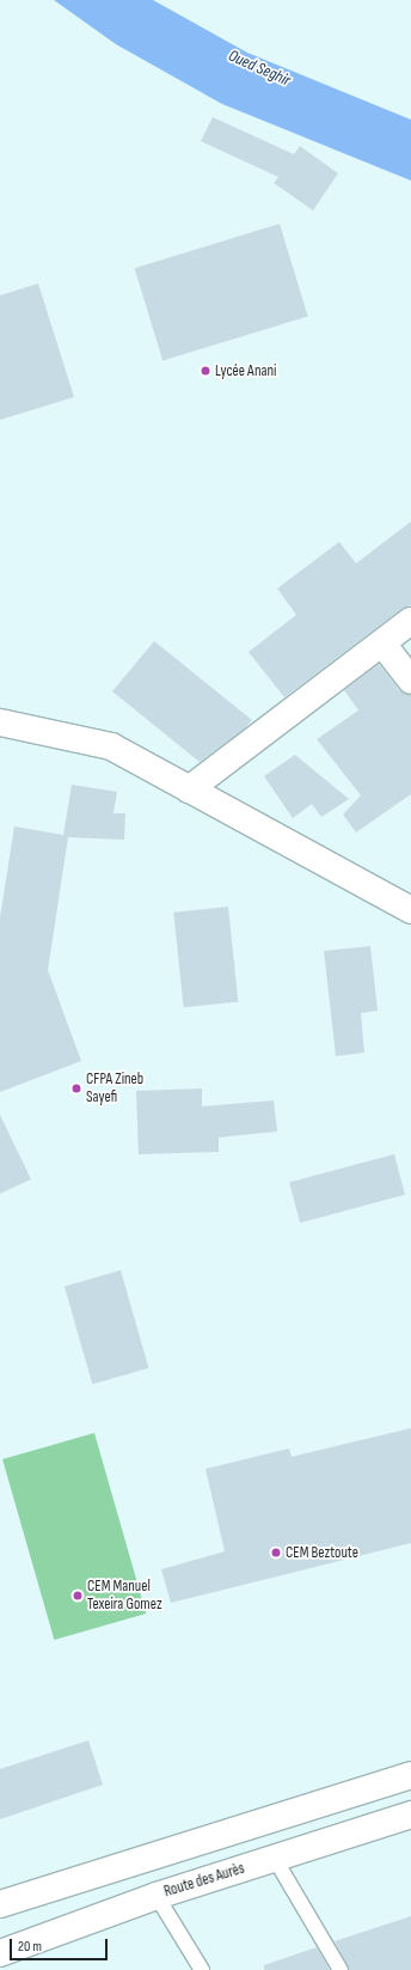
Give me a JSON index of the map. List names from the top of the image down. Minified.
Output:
{"streets":{"street":["Route des Aurès"]},"water":["Oued Seghir"],"places":["Lycée Anani","CFPA Zineb Sayefi","CEM Beztoute","CEM Manuel Texeira Gomez"],"scale_bar":"20 m"}
